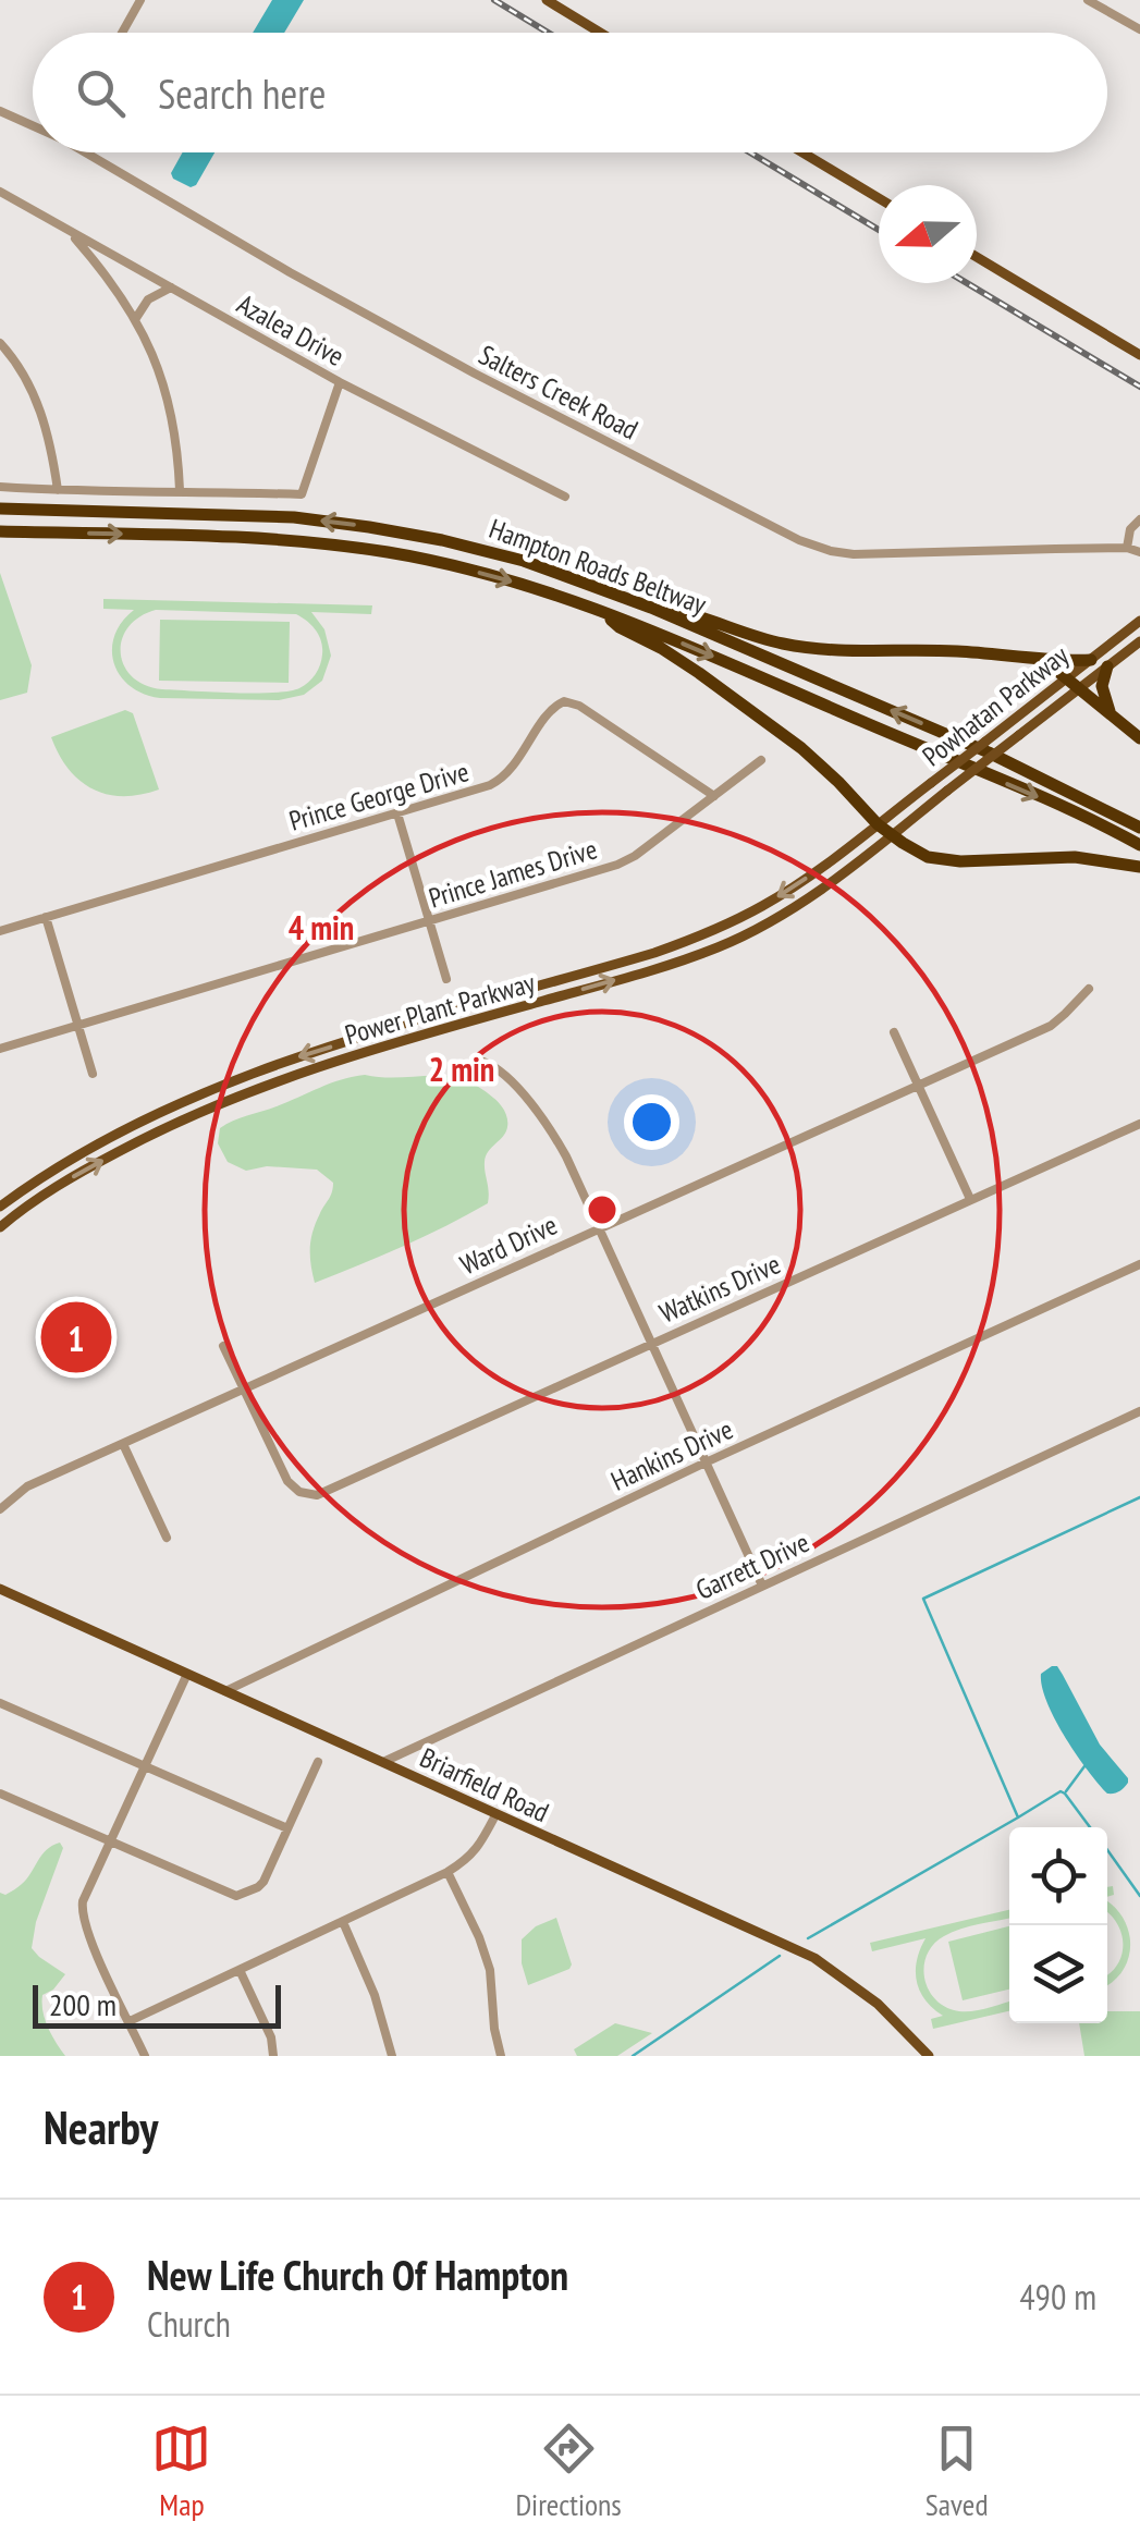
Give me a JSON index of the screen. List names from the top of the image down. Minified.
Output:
{"streets":{"highway":["Hampton Roads Beltway"],"main road":["Powhatan Parkway","Power Plant Parkway","Briarfield Road"],"street":["Azalea Drive","Salters Creek Road","Prince George Drive","Prince James Drive","Ward Drive","Watkins Drive","Hankins Drive","Garrett Drive"]},"crossings":[["Powhatan Parkway","Power Plant Parkway"],["Prince George Drive","Prince James Drive"],["Ward Drive","Watkins Drive"],["Hankins Drive","Briarfield Road"],["Garrett Drive","Briarfield Road"]],"scale_bar":"200 m","north":"left","page":{"search":"Search here","pins":"1","scale":"200 m","heading":"Nearby","list":[{"mark":"1","name":"New Life Church Of Hampton","note":"Church","value":"490 m"}],"nav":["Map","Directions","Saved"]},"rings":["4 min","2 min"]}
